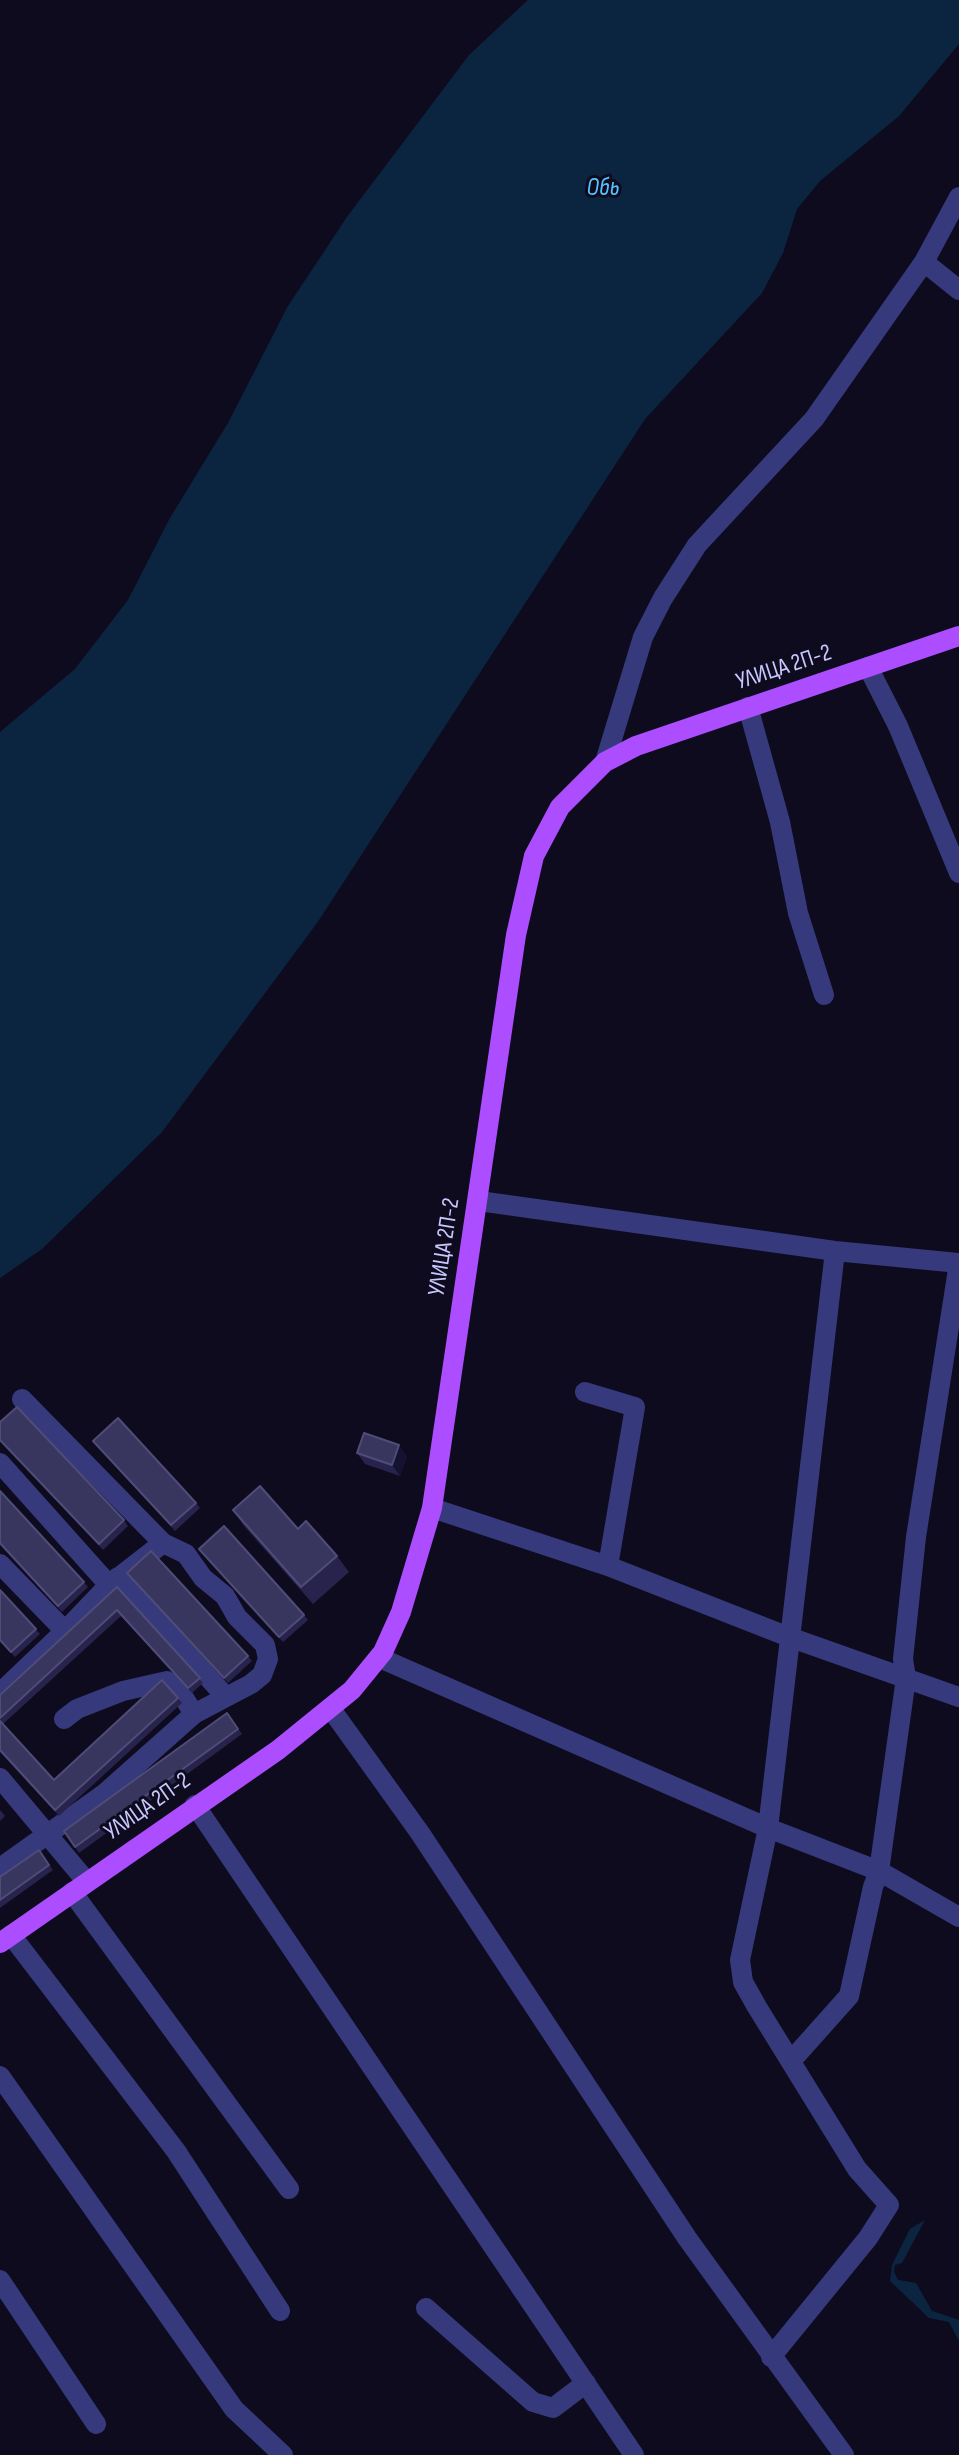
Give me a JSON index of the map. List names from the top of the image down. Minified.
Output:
{"streets":{"main road":["УЛИЦА 2П-2"]},"water":["Обь"]}
